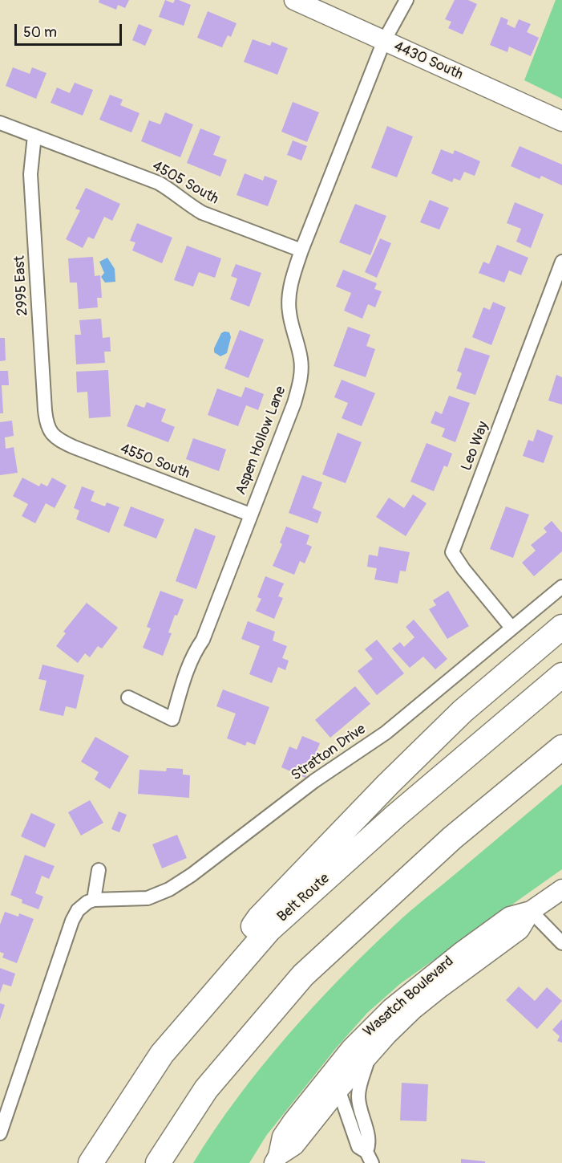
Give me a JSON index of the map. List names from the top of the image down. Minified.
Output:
{"streets":{"highway":["Belt Route"],"street":["4430 South","4505 South","2995 East","Aspen Hollow Lane","Leo Way","4550 South","Stratton Drive","Wasatch Boulevard"]},"crossings":[["4430 South","Aspen Hollow Lane"],["4505 South","2995 East"],["4505 South","Aspen Hollow Lane"],["2995 East","4550 South"],["Aspen Hollow Lane","4550 South"],["Leo Way","Stratton Drive"]],"scale_bar":"50 m"}
